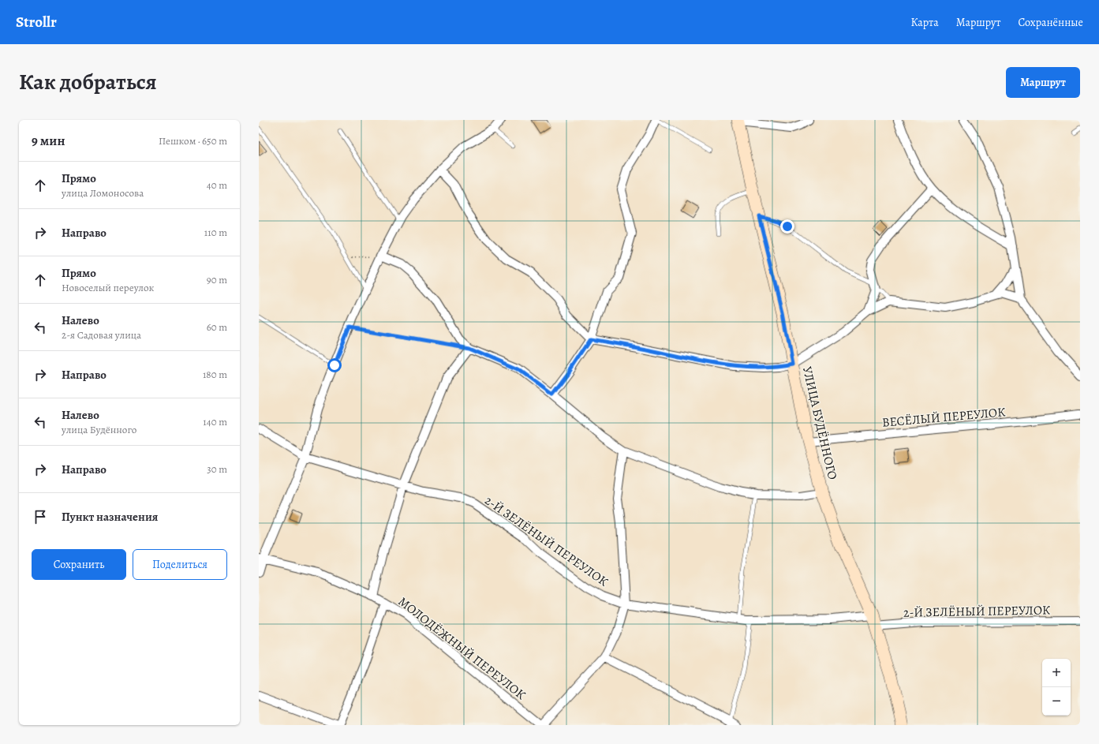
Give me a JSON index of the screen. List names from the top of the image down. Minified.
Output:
{"streets":{"main road":["УЛИЦА БУДЁННОГО"],"street":["ВЕСЁЛЫЙ ПЕРЕУЛОК","2-Й ЗЕЛЁНЫЙ ПЕРЕУЛОК","МОЛОДЁЖНЫЙ ПЕРЕУЛОК"]},"crossings":[["ВЕСЁЛЫЙ ПЕРЕУЛОК","УЛИЦА БУДЁННОГО"],["УЛИЦА БУДЁННОГО","2-Й ЗЕЛЁНЫЙ ПЕРЕУЛОК"]],"page":{"header":"Strollr","nav":["Карта","Маршрут","Сохранённые"],"title":"Как добраться","buttons":["Маршрут",["Сохранить","Поделиться"]],"heading":["9 мин","Пешком · 650 m"],"list":[["Прямо","улица Ломоносова","40 m"],["Направо","110 m"],["Прямо","Новоселый переулок","90 m"],["Налево","2-я Садовая улица","60 m"],["Направо","180 m"],["Налево","улица Будённого","140 m"],["Направо","30 m"],"Пункт назначения"],"map_buttons":["+","−"]}}
